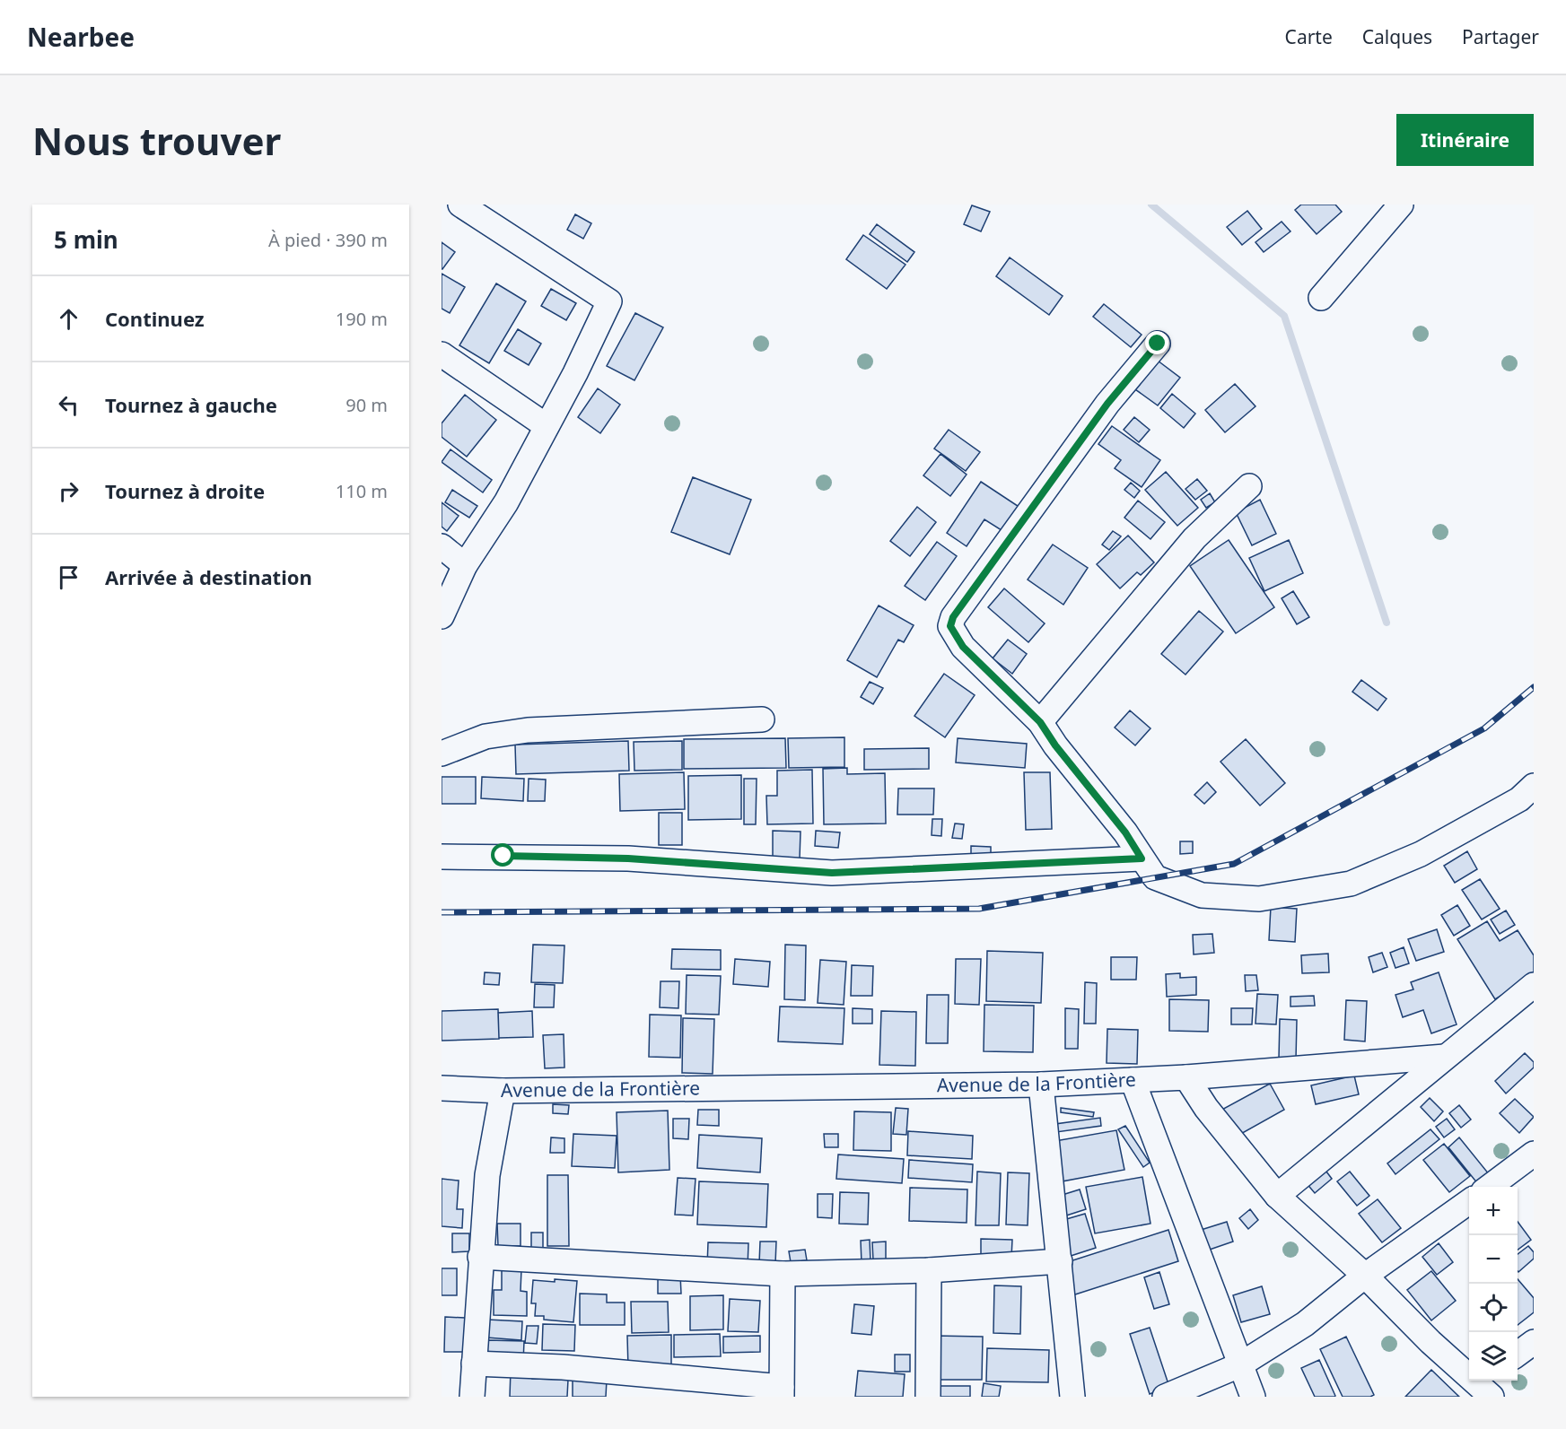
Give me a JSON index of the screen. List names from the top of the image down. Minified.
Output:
{"streets":{"street":["Avenue de la Frontière"]},"page":{"header":"Nearbee","nav":["Carte","Calques","Partager"],"buttons":"Itinéraire","title":"Nous trouver","heading":["5 min","À pied · 390 m"],"list":[["Continuez","190 m"],["Tournez à gauche","90 m"],["Tournez à droite","110 m"],"Arrivée à destination"],"map_buttons":["+","−"]}}
